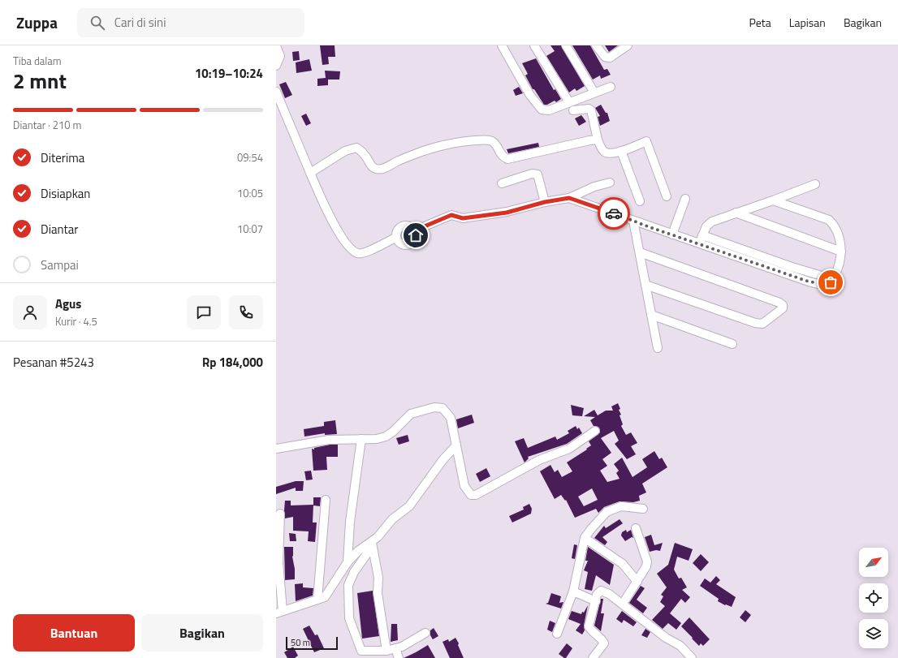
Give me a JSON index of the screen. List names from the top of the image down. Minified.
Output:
{"scale_bar":"50 m","north":"top right","page":{"header":"Zuppa","search":"Cari di sini","nav":["Peta","Lapisan","Bagikan"],"heading":["2 mnt","Tiba dalam","10:19–10:24"],"panel":["Agus","Kurir · 4.5","Pesanan #5243","Rp 184,000"],"bar":"Diantar · 210 m","list":[["Diterima","09:54"],["Disiapkan","10:05"],["Diantar","10:07"],"Sampai"],"buttons":["Bantuan","Bagikan"],"scale":"50 m"}}
